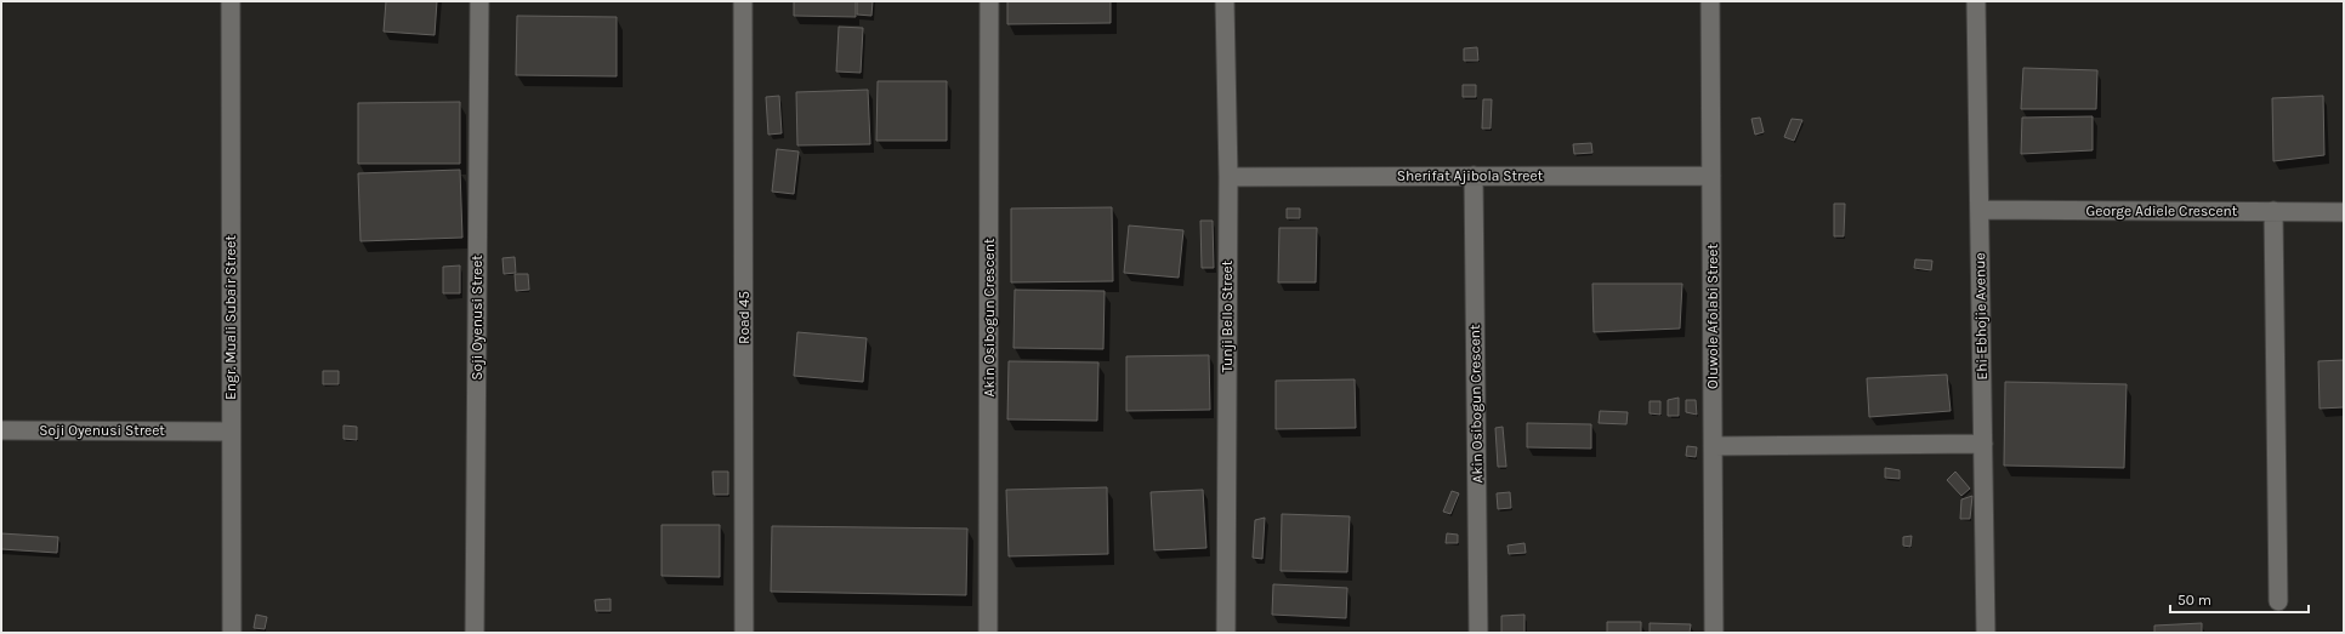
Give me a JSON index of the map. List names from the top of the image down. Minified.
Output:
{"streets":{"street":["Sherifat Ajibola Street","George Adiele Crescent","Tunji Bello Street","Oluwole Afolabi Street","Ehi-Ebhojie Avenue","Engr. Muali Subair Street","Soji Oyenusi Street","Road 45","Akin Osibogun Crescent"]},"crossings":[["Sherifat Ajibola Street","Tunji Bello Street"],["Sherifat Ajibola Street","Oluwole Afolabi Street"],["Sherifat Ajibola Street","Akin Osibogun Crescent"],["George Adiele Crescent","Ehi-Ebhojie Avenue"],["Engr. Muali Subair Street","Soji Oyenusi Street"]],"scale_bar":"50 m"}
